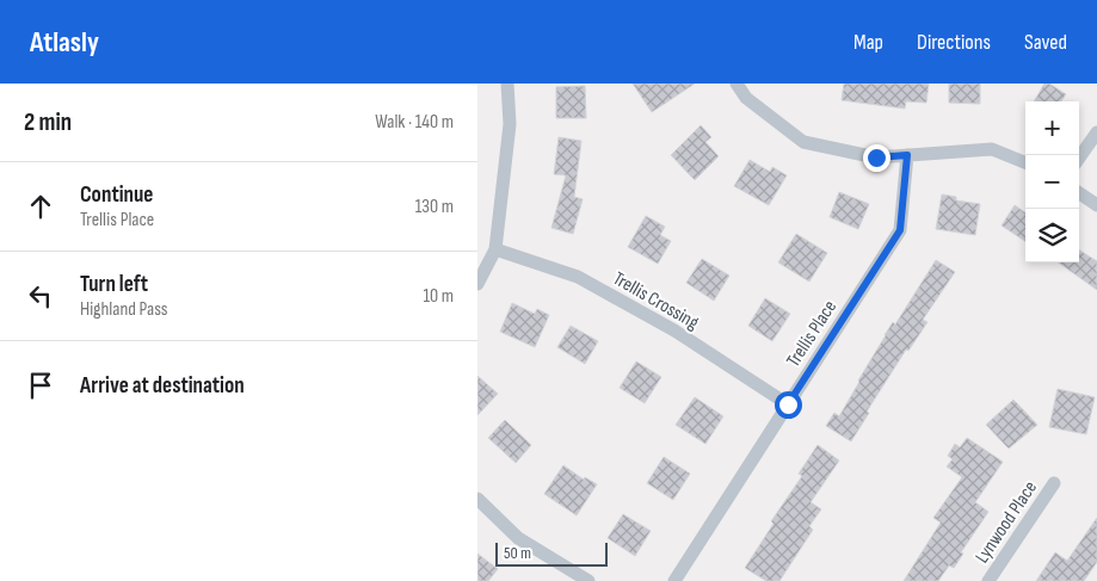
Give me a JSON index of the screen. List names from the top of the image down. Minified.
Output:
{"streets":{"street":["Trellis Crossing","Trellis Place","Lynwood Place"]},"crossings":[["Trellis Crossing","Trellis Place"]],"scale_bar":"50 m","page":{"header":"Atlasly","nav":["Map","Directions","Saved"],"heading":["2 min","Walk · 140 m"],"map_buttons":["+","−"],"list":[["Continue","Trellis Place","130 m"],["Turn left","Highland Pass","10 m"],"Arrive at destination"],"scale":"50 m"}}
